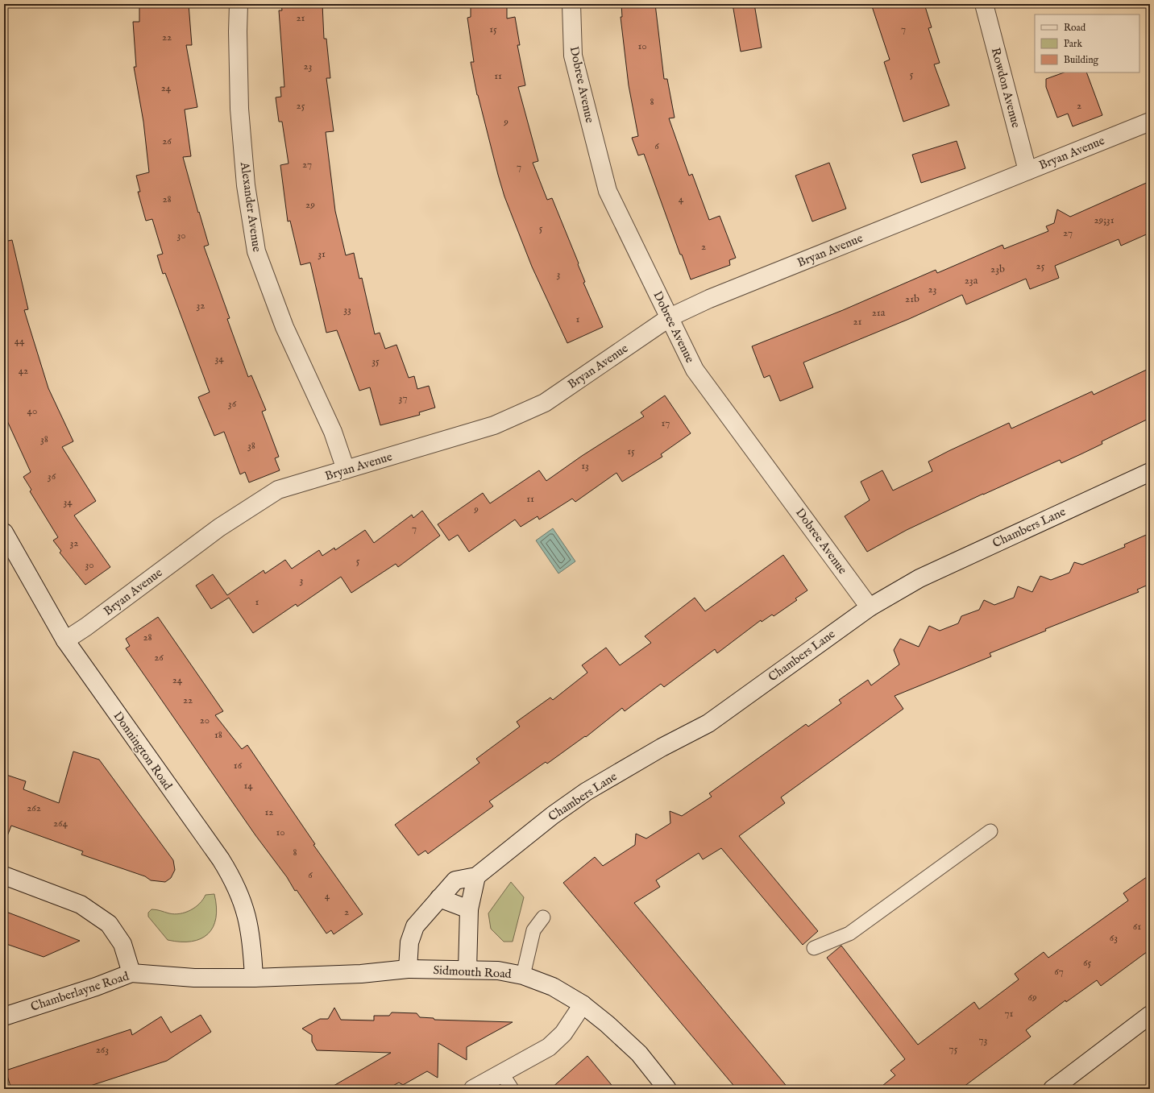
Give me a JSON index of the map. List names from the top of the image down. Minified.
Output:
{"streets":{"street":["Dobree Avenue","Rowdon Avenue","Bryan Avenue","Alexander Avenue","Chambers Lane","Donnington Road","Sidmouth Road","Chamberlayne Road"]},"crossings":[["Dobree Avenue","Bryan Avenue"],["Dobree Avenue","Chambers Lane"],["Rowdon Avenue","Bryan Avenue"],["Bryan Avenue","Alexander Avenue"],["Bryan Avenue","Donnington Road"],["Chambers Lane","Sidmouth Road"],["Donnington Road","Sidmouth Road"],["Donnington Road","Chamberlayne Road"],["Sidmouth Road","Chamberlayne Road"]],"house_numbers":["21","15","7","22","10","23","5","11","24","8","25","2","9","26","6","27","7","28","4","29","29;31","5","27","30","2","31","25","23b","3","23a","23","21b","32","33","21a","1","21","44","34","35","42","37","36","40","17","38","38","15","13","36","11","34","9","7","32","5","30","3","1","28","26","24","22","20","18","16","14","262","12","264","10","8","6","4","2","61","63","65","67","69","71","73","75","263"],"legend":["Road","Park","Building"]}
